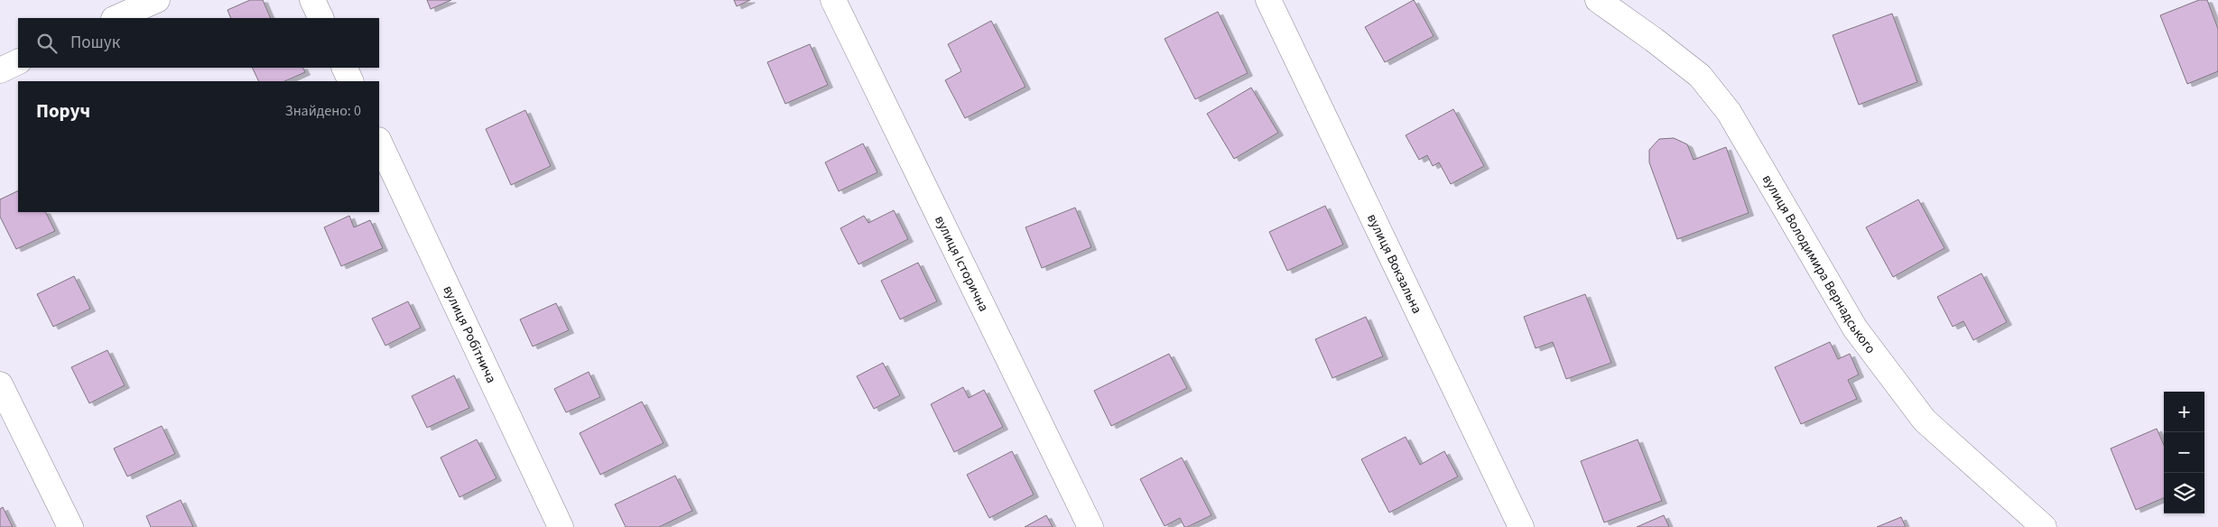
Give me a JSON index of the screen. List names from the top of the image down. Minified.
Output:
{"streets":{"street":["вулиця Історична","вулиця Вокзальна","вулиця Володимира Вернадського","вулиця Робітнича"]},"page":{"search":"Пошук","heading":["Поруч","Знайдено: 0"],"map_buttons":["+","−"]}}
